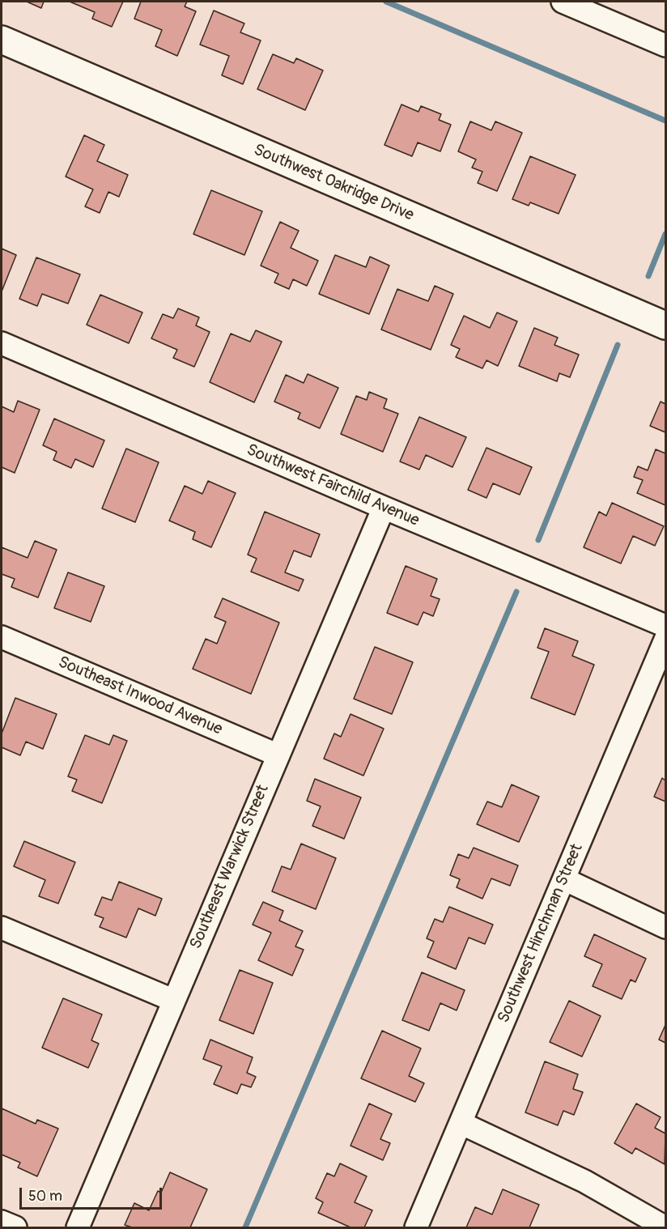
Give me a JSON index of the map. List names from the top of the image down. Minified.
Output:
{"streets":{"street":["Southwest Oakridge Drive","Southwest Fairchild Avenue","Southeast Inwood Avenue","Southeast Warwick Street","Southwest Hinchman Street"]},"crossings":[["Southwest Fairchild Avenue","Southeast Warwick Street"],["Southeast Inwood Avenue","Southeast Warwick Street"]],"scale_bar":"50 m"}
